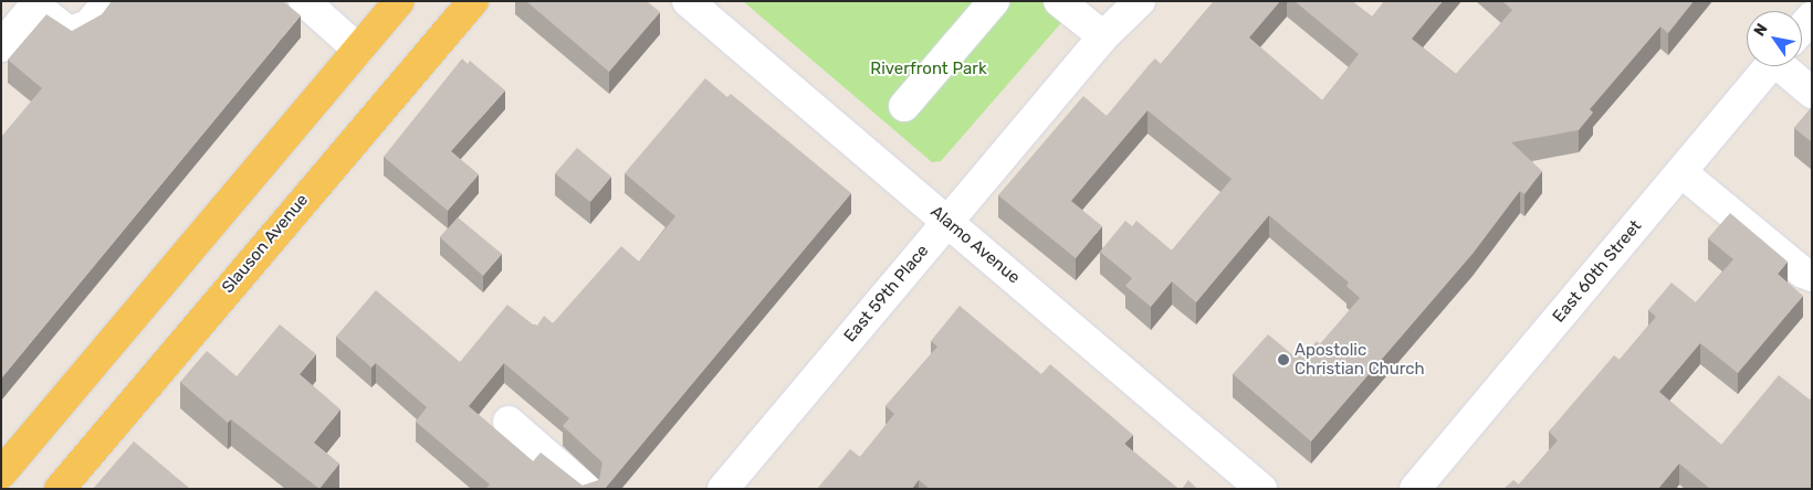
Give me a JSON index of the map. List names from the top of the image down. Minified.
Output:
{"streets":{"main road":["Slauson Avenue"],"street":["Alamo Avenue","East 60th Street","East 59th Place"]},"crossings":[["Alamo Avenue","East 59th Place"]],"parks":["Riverfront Park"],"places":["Apostolic Christian Church"],"north":"top left"}
